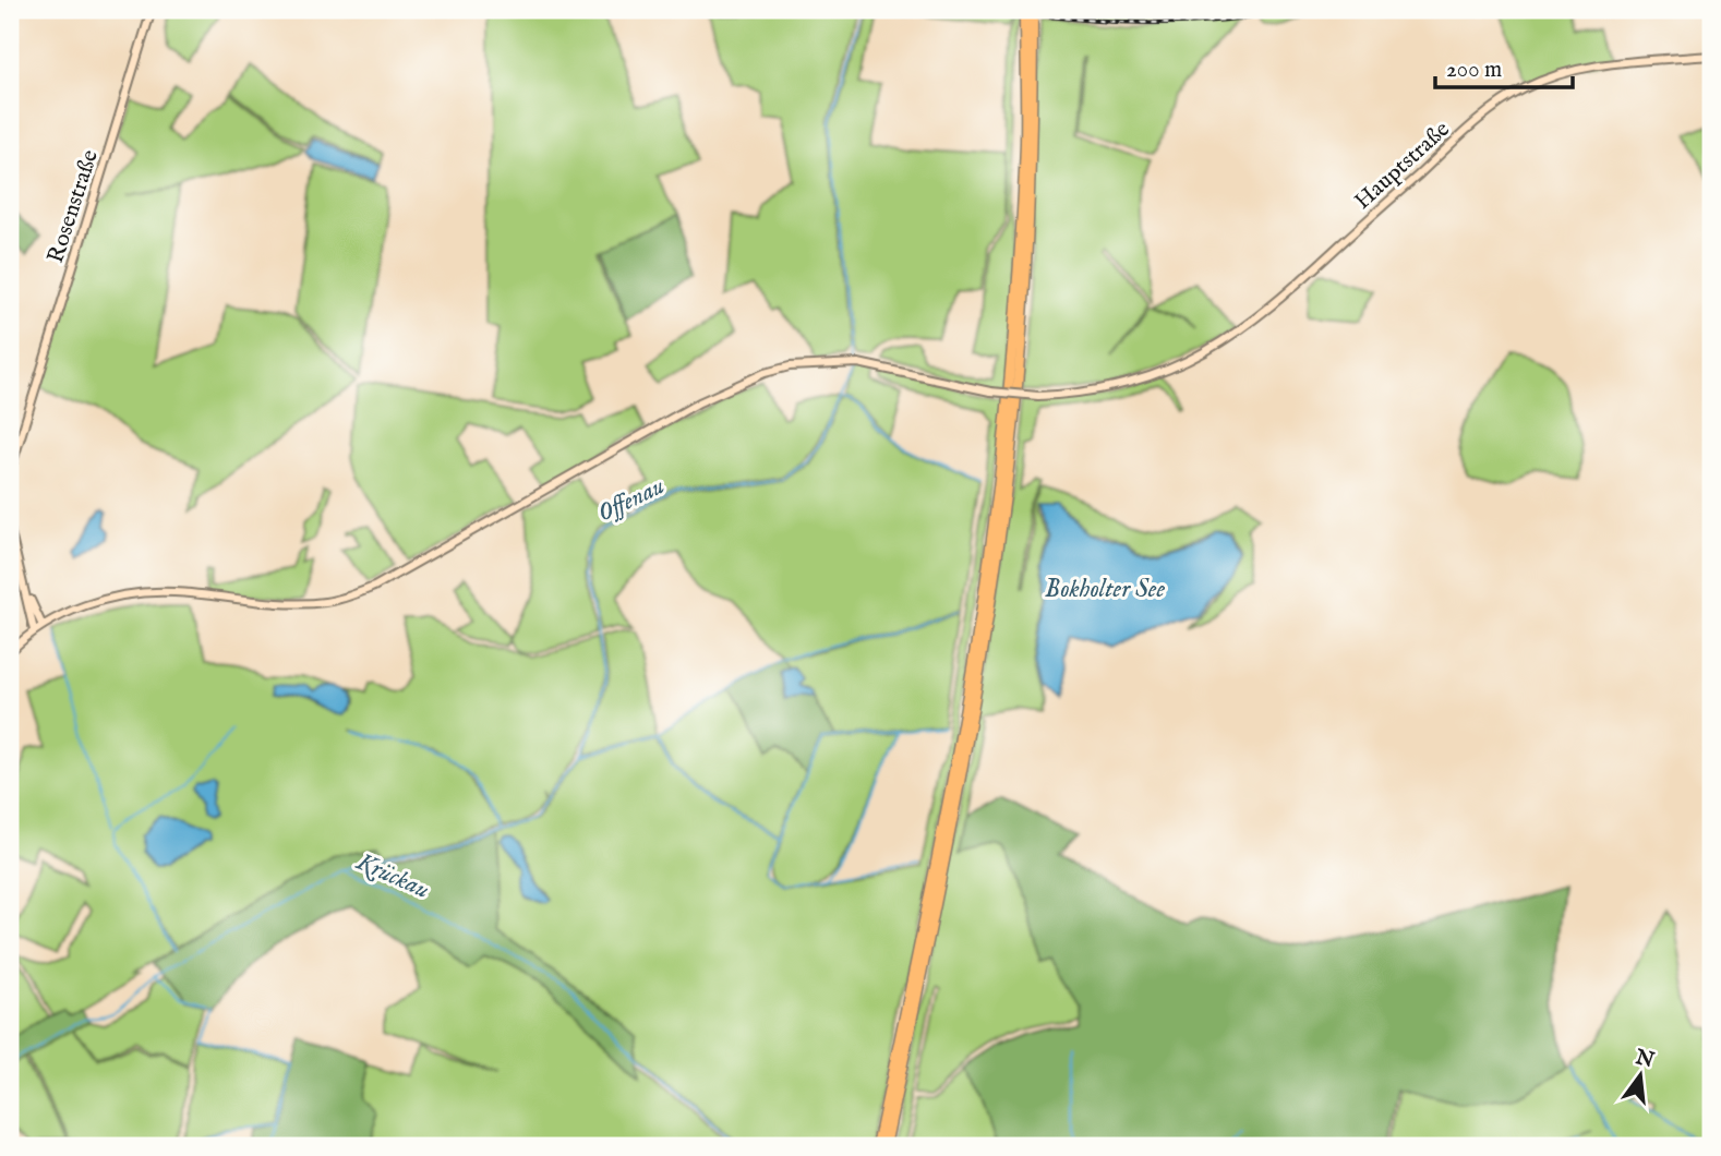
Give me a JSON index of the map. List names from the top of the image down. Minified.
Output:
{"streets":{"main road":["Hauptstraße","Rosenstraße"]},"water":["Offenau","Bokholter See","Krückau"],"scale_bar":"200 m","north":"top"}
